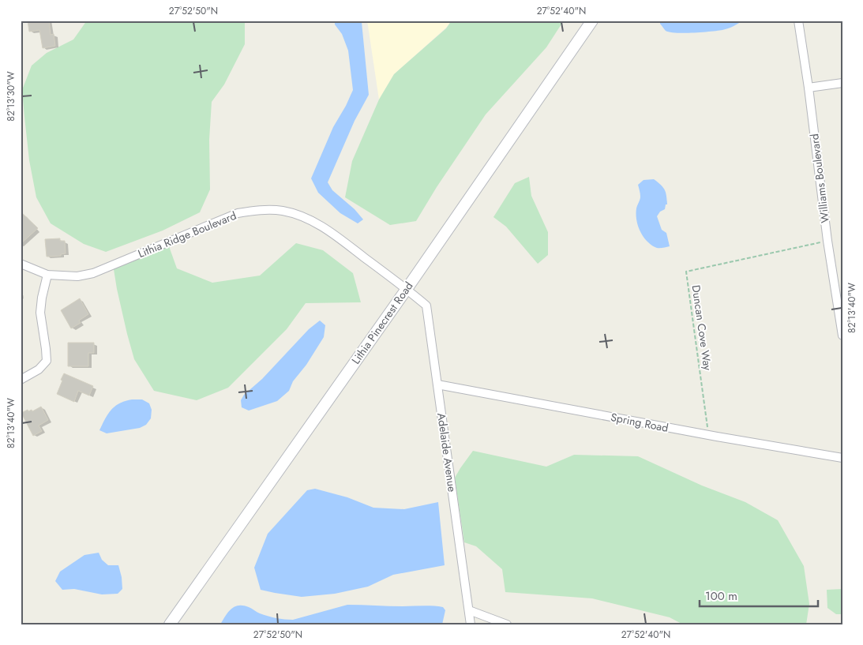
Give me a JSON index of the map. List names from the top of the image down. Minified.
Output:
{"streets":{"main road":["Lithia Pinecrest Road"],"street":["Williams Boulevard","Lithia Ridge Boulevard","Spring Road","Adelaide Avenue"],"path":["Duncan Cove Way"]},"crossings":[["Williams Boulevard","Duncan Cove Way"],["Lithia Ridge Boulevard","Lithia Pinecrest Road"],["Lithia Ridge Boulevard","Adelaide Avenue"],["Lithia Pinecrest Road","Adelaide Avenue"],["Duncan Cove Way","Spring Road"],["Spring Road","Adelaide Avenue"]],"scale_bar":"100 m","coordinates":["27°52'50\"N","27°52'40\"N","82°13'30\"W","82°13'40\"W"]}
